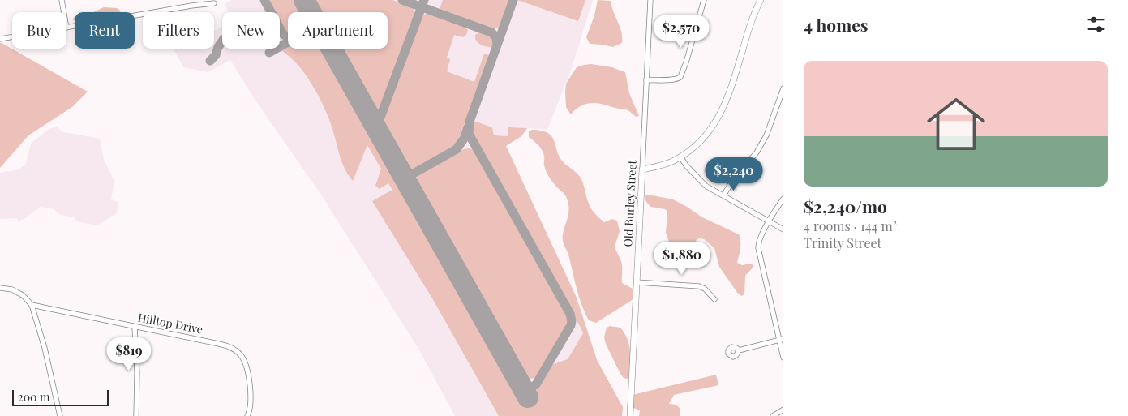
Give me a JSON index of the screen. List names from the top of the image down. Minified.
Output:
{"streets":{"main road":["Old Burley Street"],"street":["Hilltop Drive"]},"scale_bar":"200 m","page":{"heading":"4 homes","chip":["Buy","Rent","Filters","New","Apartment"],"price":["$2,570","$2,240","$1,880","$819"],"list":[{"name":"$2,240/mo","note":"4 rooms · 144 m² · Trinity Street"}],"scale":"200 m"}}
